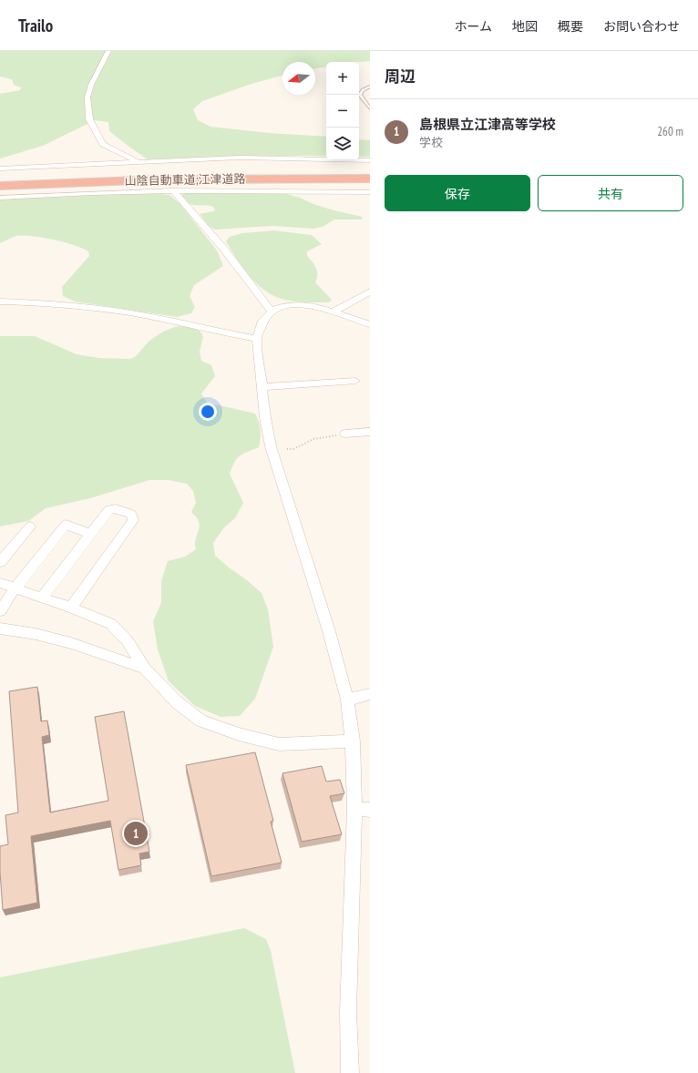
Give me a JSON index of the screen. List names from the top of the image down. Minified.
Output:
{"streets":{"highway":["山陰自動車道;江津道路"]},"north":"left","page":{"header":"Trailo","nav":["ホーム","地図","概要","お問い合わせ"],"heading":"周辺","map_buttons":["+","−"],"list":[{"mark":"1","name":"島根県立江津高等学校","note":"学校","value":"260 m"}],"buttons":["保存","共有"],"pins":"1"}}
